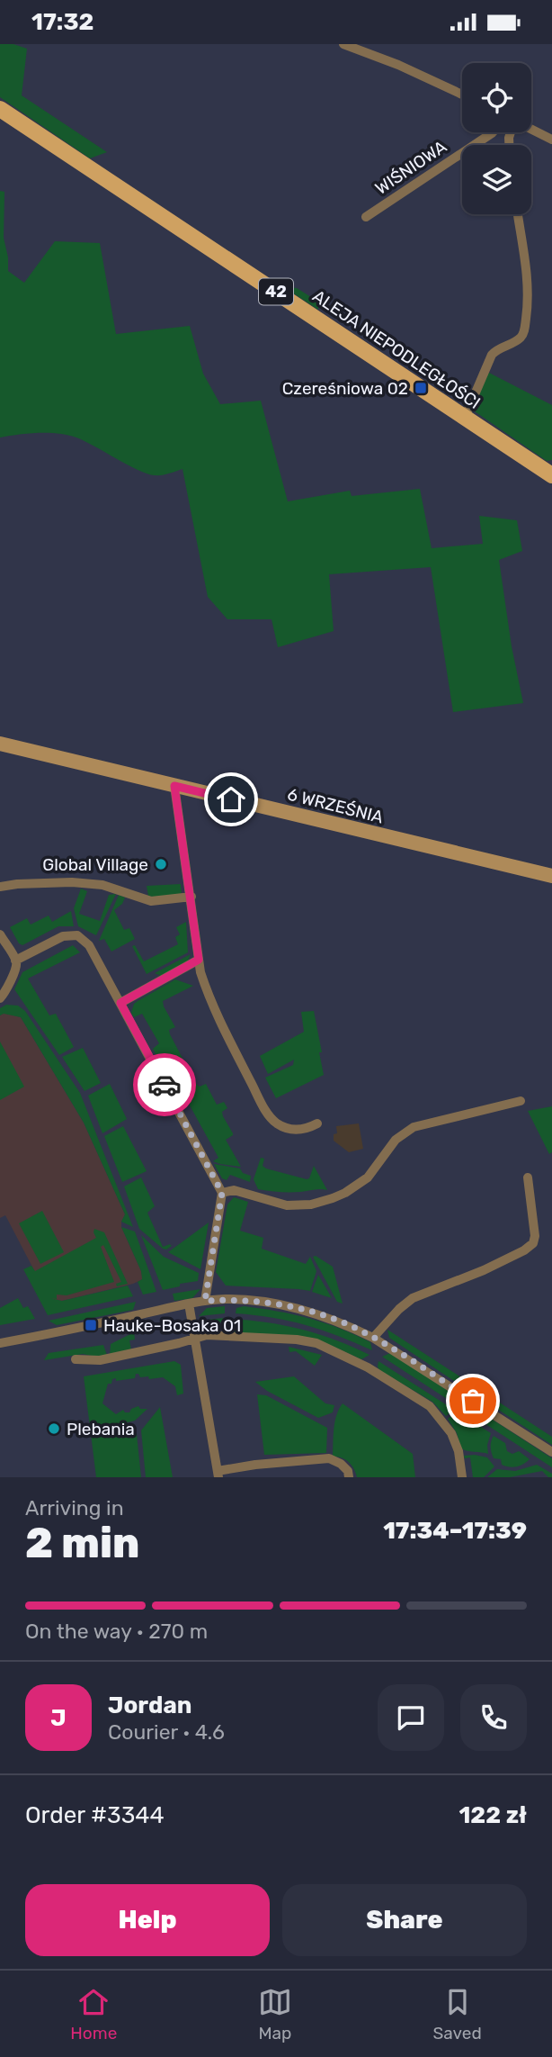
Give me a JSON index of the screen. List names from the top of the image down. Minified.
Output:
{"streets":{"main road":["42","ALEJA NIEPODLEGŁOŚCI"],"street":["WIŚNIOWA","6 WRZEŚNIA"]},"places":{"transit":["Czereśniowa 02","Hauke-Bosaka 01"],"other":["Global Village","Plebania"]},"page":{"status":"17:32","heading":["2 min","Arriving in","17:34–17:39"],"panel":["Jordan","Courier · 4.6","Order #3344","122 zł"],"bar":"On the way · 270 m","round":"J","buttons":["Help","Share"],"tabs":["Home","Map","Saved"]}}
